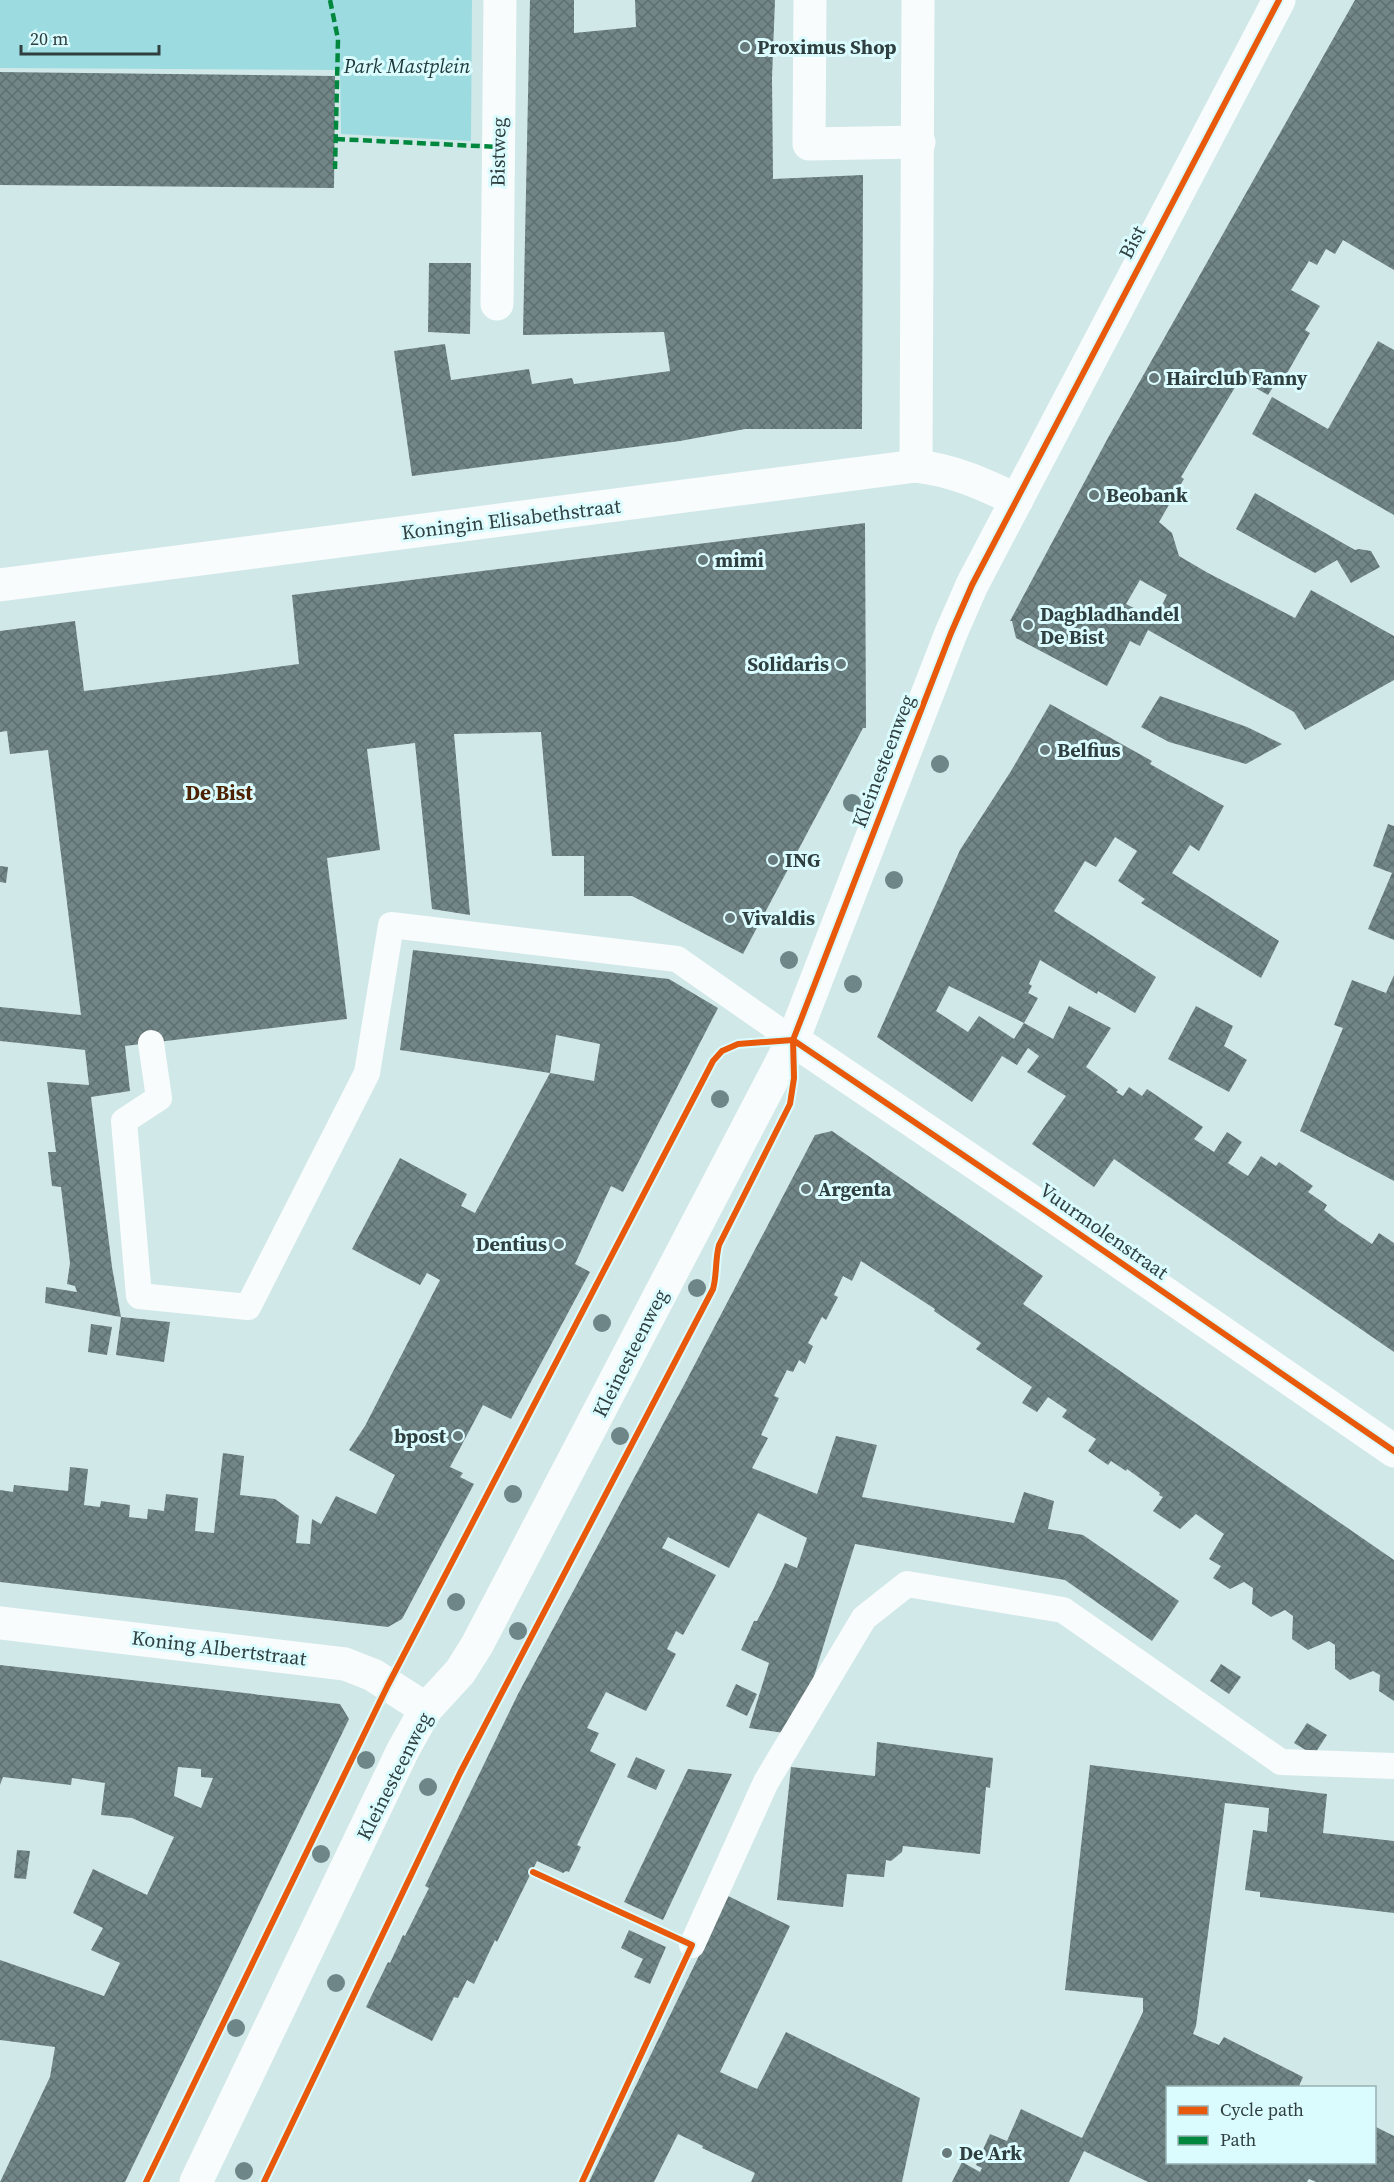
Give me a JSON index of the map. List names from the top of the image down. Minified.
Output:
{"streets":{"street":["Bistweg","Bist","Koningin Elisabethstraat","Kleinesteenweg","Vuurmolenstraat","Koning Albertstraat"]},"crossings":[["Bist","Koningin Elisabethstraat"],["Bist","Kleinesteenweg"],["Koningin Elisabethstraat","Kleinesteenweg"],["Kleinesteenweg","Vuurmolenstraat"],["Kleinesteenweg","Koning Albertstraat"]],"districts":["De Bist"],"parks":["Park Mastplein"],"places":["Proximus Shop","Hairclub Fanny","Beobank","mimi","Dagbladhandel De Bist","Solidaris","Belfius","ING","Vivaldis","Argenta","Dentius","bpost","De Ark"],"legend":["Cycle path","Path"],"scale_bar":"20 m"}
